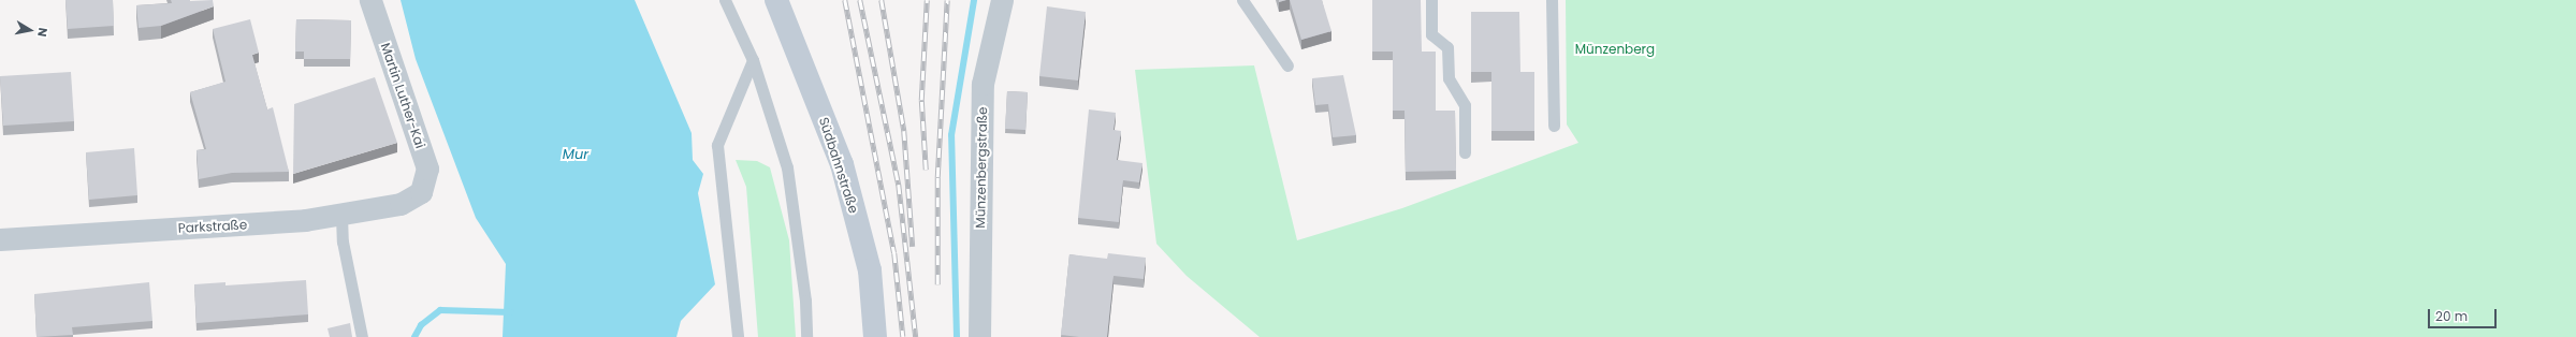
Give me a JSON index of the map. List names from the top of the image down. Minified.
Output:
{"streets":{"main road":["Südbahnstraße"],"street":["Martin Luther-Kai","Münzenbergstraße","Parkstraße"]},"crossings":[["Martin Luther-Kai","Parkstraße"]],"water":["Mur"],"parks":["Münzenberg"],"scale_bar":"20 m","north":"right"}
